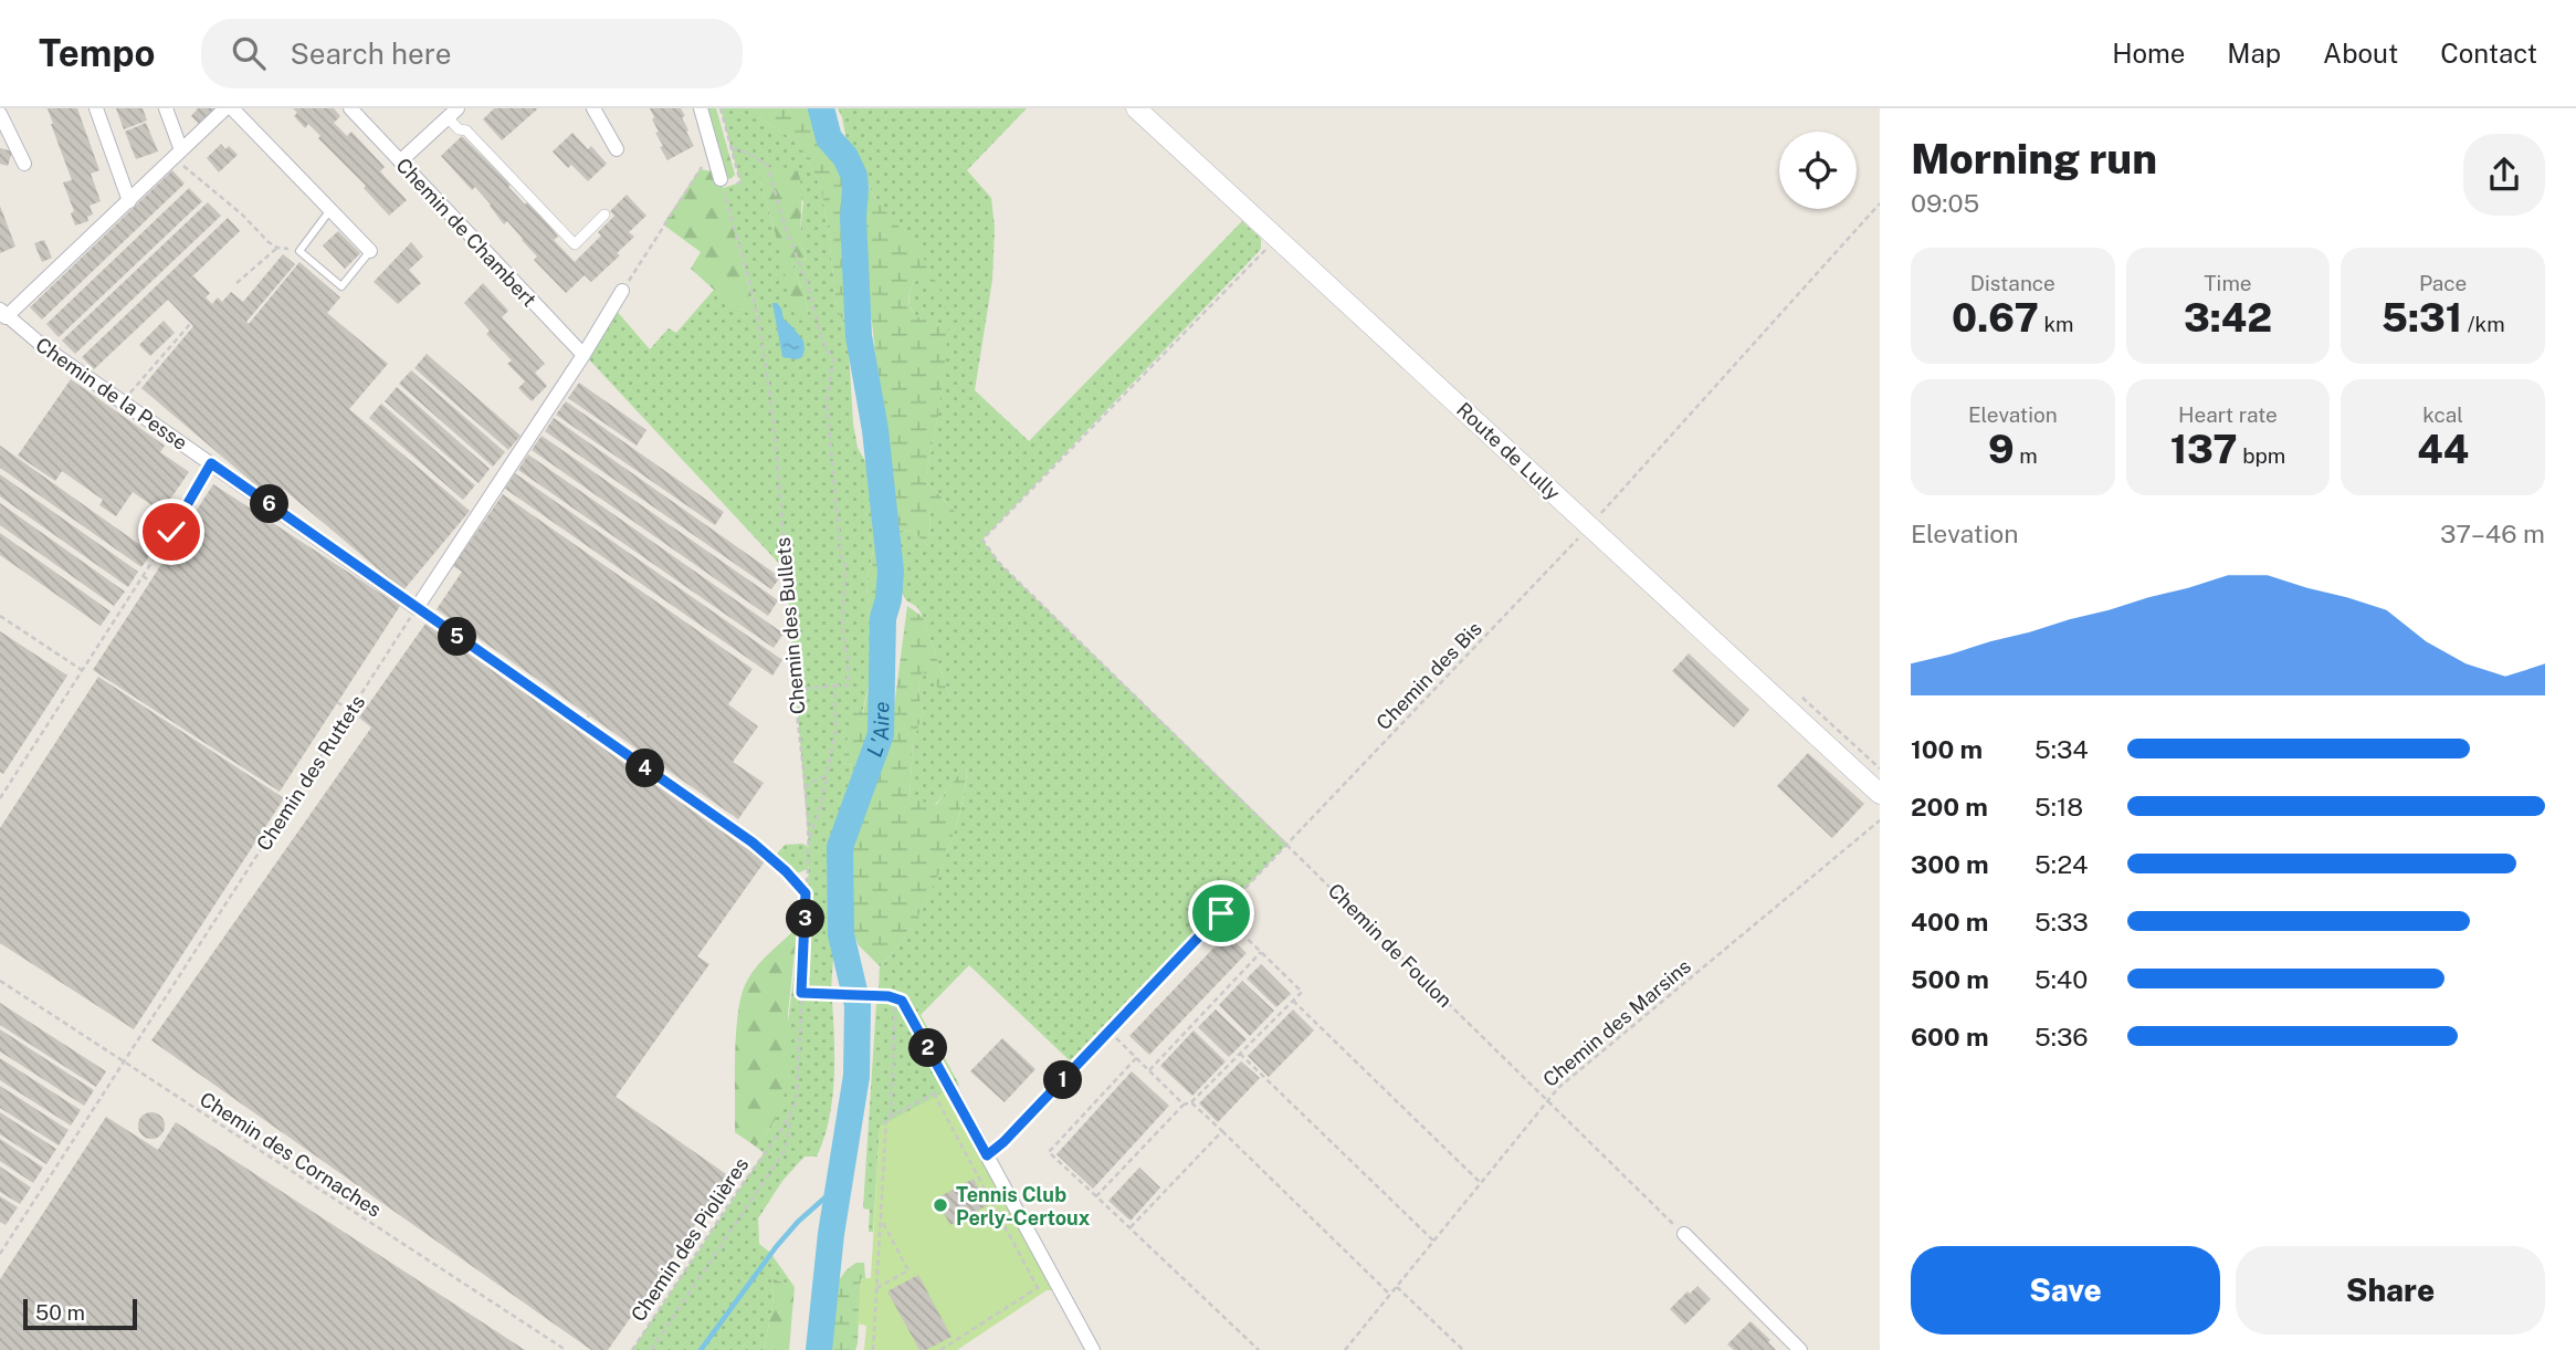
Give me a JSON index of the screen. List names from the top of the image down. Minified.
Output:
{"streets":{"main road":["Route de Lully"],"street":["Chemin de Chambert","Chemin de la Pesse"],"path":["Chemin des Bullets","Chemin des Bis","Chemin des Ruttets","Chemin de Foulon","Chemin des Marsins","Chemin des Cornaches","Chemin des Piolières"]},"crossings":[["Chemin de la Pesse","Chemin des Ruttets"],["Route de Lully","Chemin des Bis"],["Chemin des Bullets","Chemin des Piolières"],["Chemin des Bis","Chemin de Foulon"],["Chemin des Ruttets","Chemin des Cornaches"],["Chemin de Foulon","Chemin des Marsins"]],"water":["L'Aire"],"places":["Tennis Club Perly-Certoux"],"scale_bar":"50 m","page":{"header":"Tempo","search":"Search here","nav":["Home","Map","About","Contact"],"heading":["Morning run","09:05"],"stats":[["Distance","0.67 km"],["Time","3:42"],["Pace","5:31 /km"],["Elevation","9 m"],["Heart rate","137 bpm"],["kcal","44"]],"pins":["6","5","4","3","2","1"],"chart":["Elevation","37–46 m"],"list":[{"name":"100 m","note":"5:34"},{"name":"200 m","note":"5:18"},{"name":"300 m","note":"5:24"},{"name":"400 m","note":"5:33"},{"name":"500 m","note":"5:40"},{"name":"600 m","note":"5:36"}],"buttons":["Save","Share"],"scale":"50 m"}}
